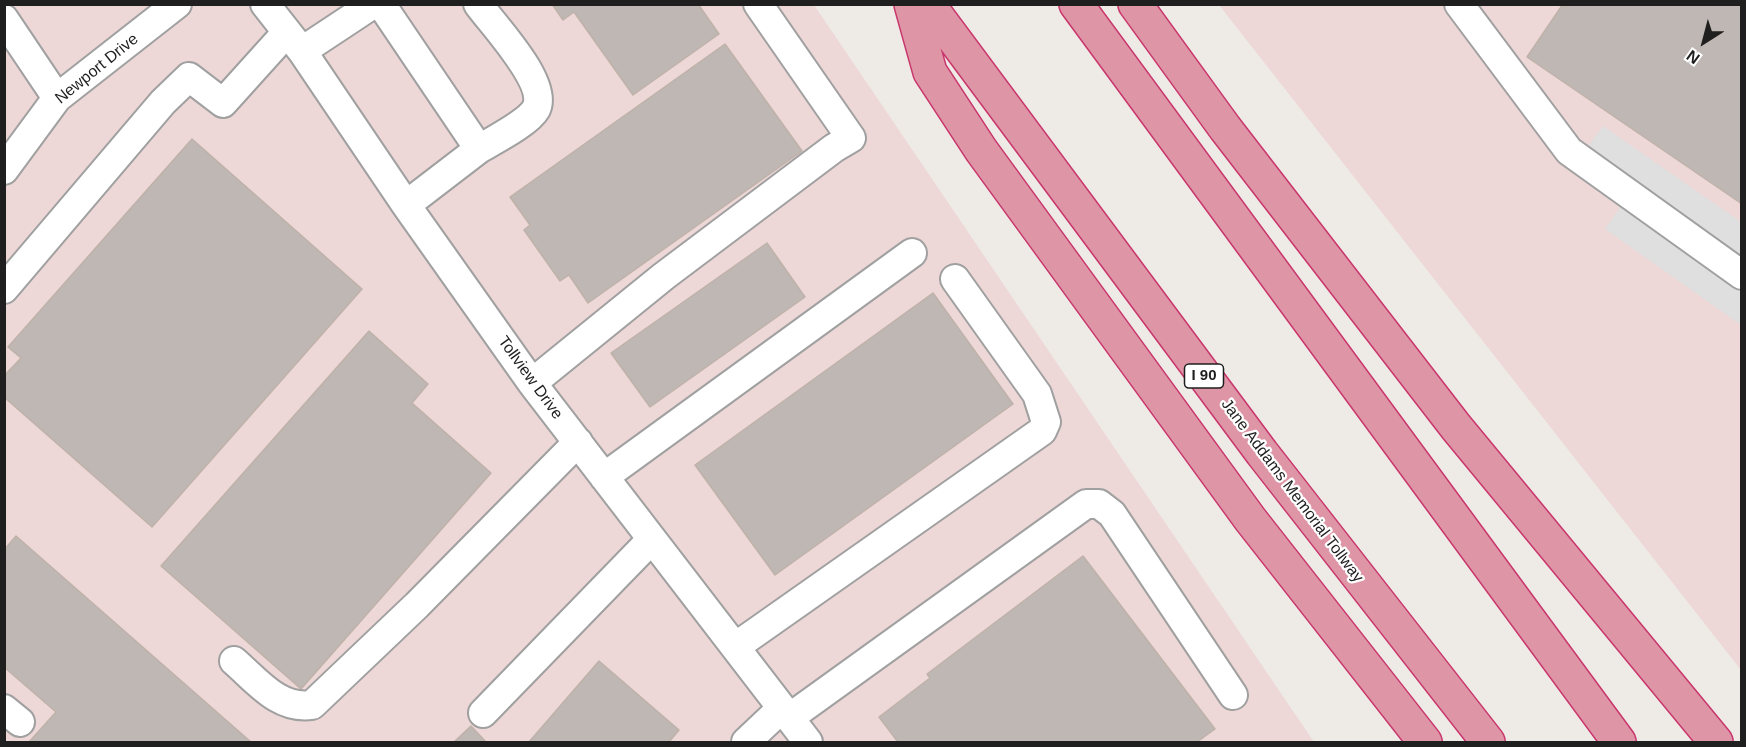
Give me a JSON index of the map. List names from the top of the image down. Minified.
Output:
{"streets":{"highway":["I 90","Jane Addams Memorial Tollway"],"street":["Newport Drive","Tollview Drive"]},"north":"bottom left"}
